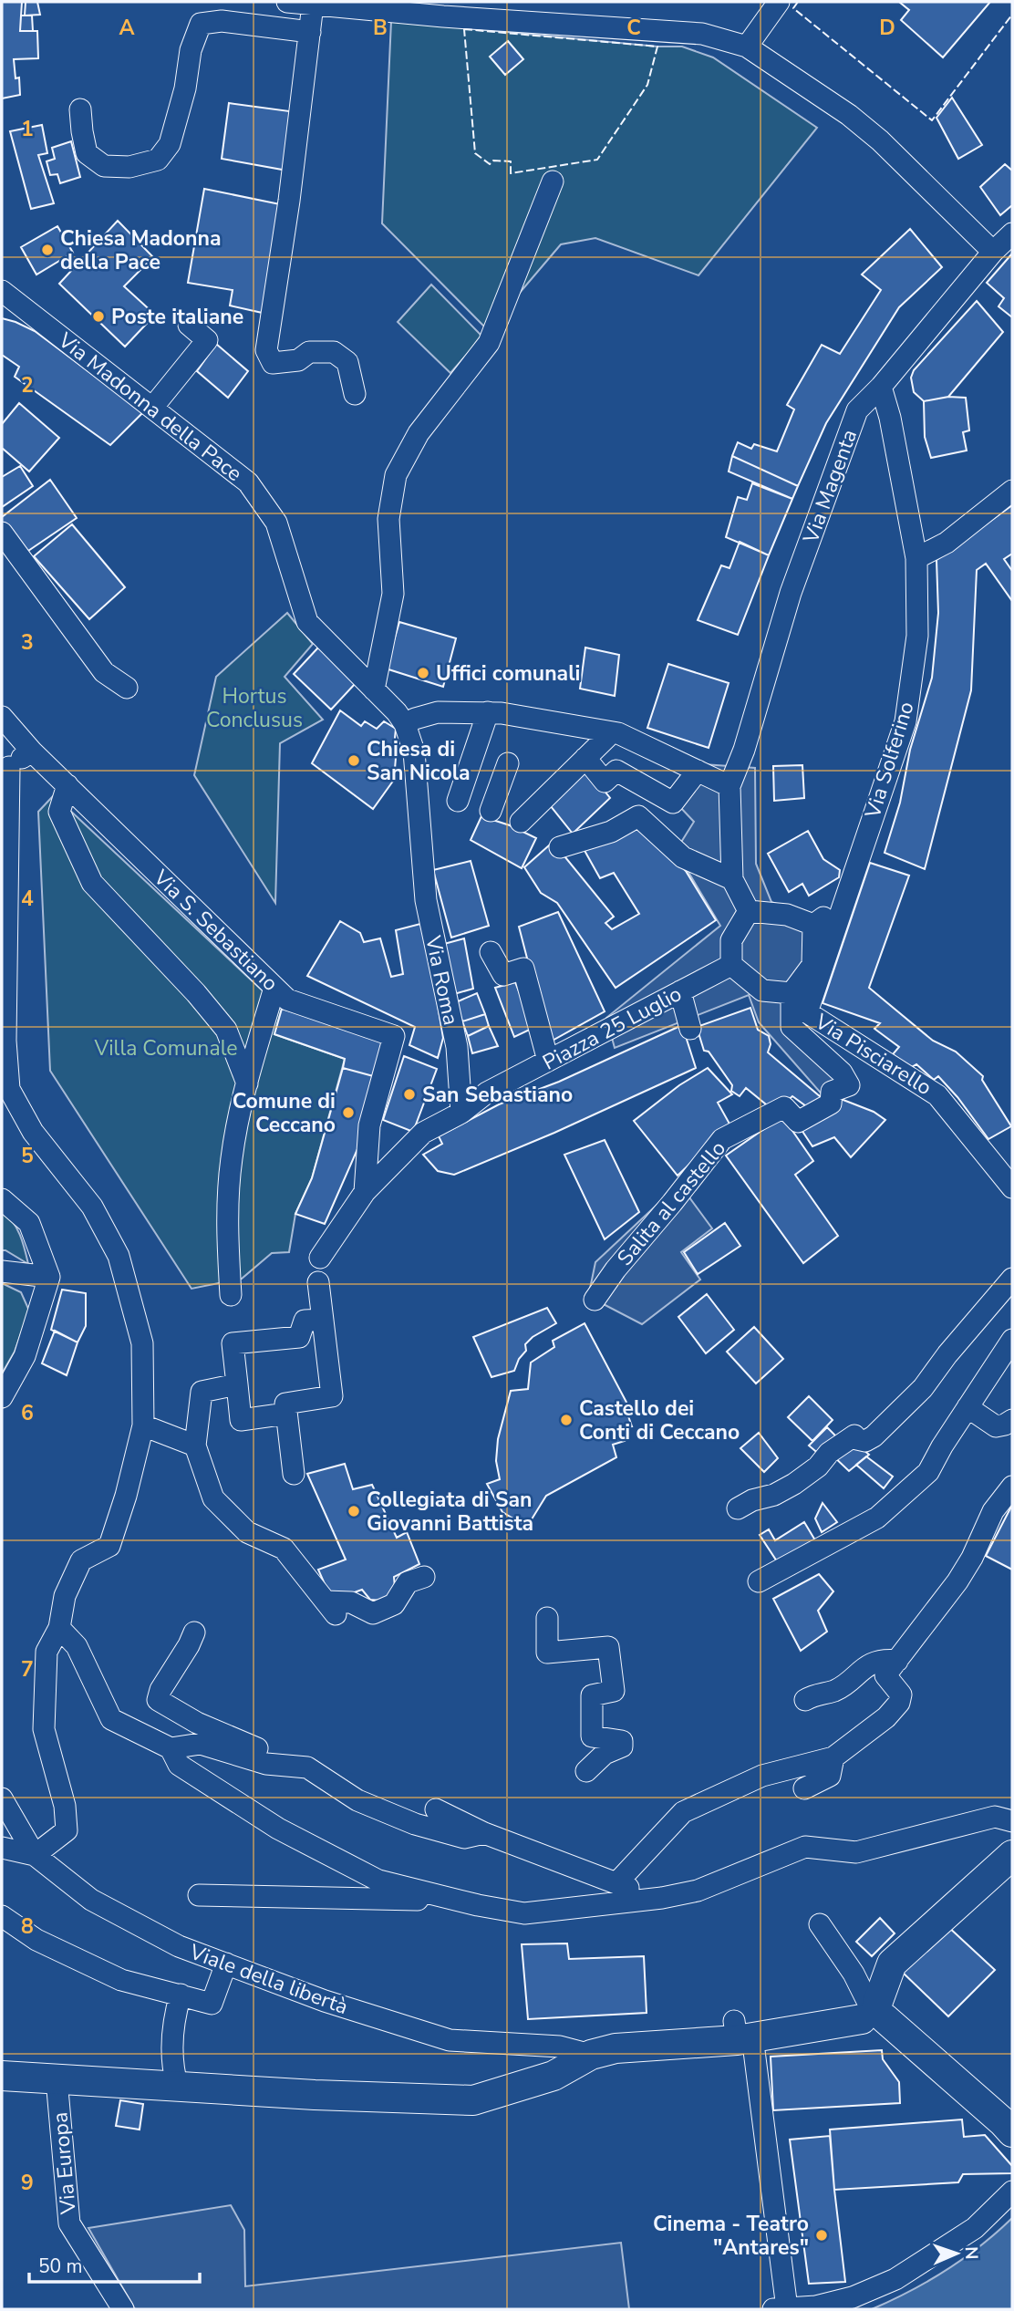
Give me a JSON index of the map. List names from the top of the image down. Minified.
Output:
{"streets":{"street":["Via Madonna della Pace","Via Magenta","Via Solferino","Via S. Sebastiano","Via Roma","Piazza 25 Luglio","Via Pisciarello","Salita al castello","Viale della libertà","Via Europa"]},"crossings":[["Via Madonna della Pace","Via Roma"],["Via Magenta","Via Solferino"],["Via Solferino","Via Pisciarello"],["Via Roma","Piazza 25 Luglio"],["Piazza 25 Luglio","Salita al castello"]],"parks":["Hortus Conclusus","Villa Comunale"],"places":["Chiesa Madonna della Pace","Poste italiane","Uffici comunali","Chiesa di San Nicola","San Sebastiano","Comune di Ceccano","Castello dei Conti di Ceccano","Collegiata di San Giovanni Battista","Cinema - Teatro \"Antares\""],"scale_bar":"50 m","north":"right","grid":{"columns":["A","B","C","D"],"rows":["1","2","3","4","5","6","7","8","9"]}}
